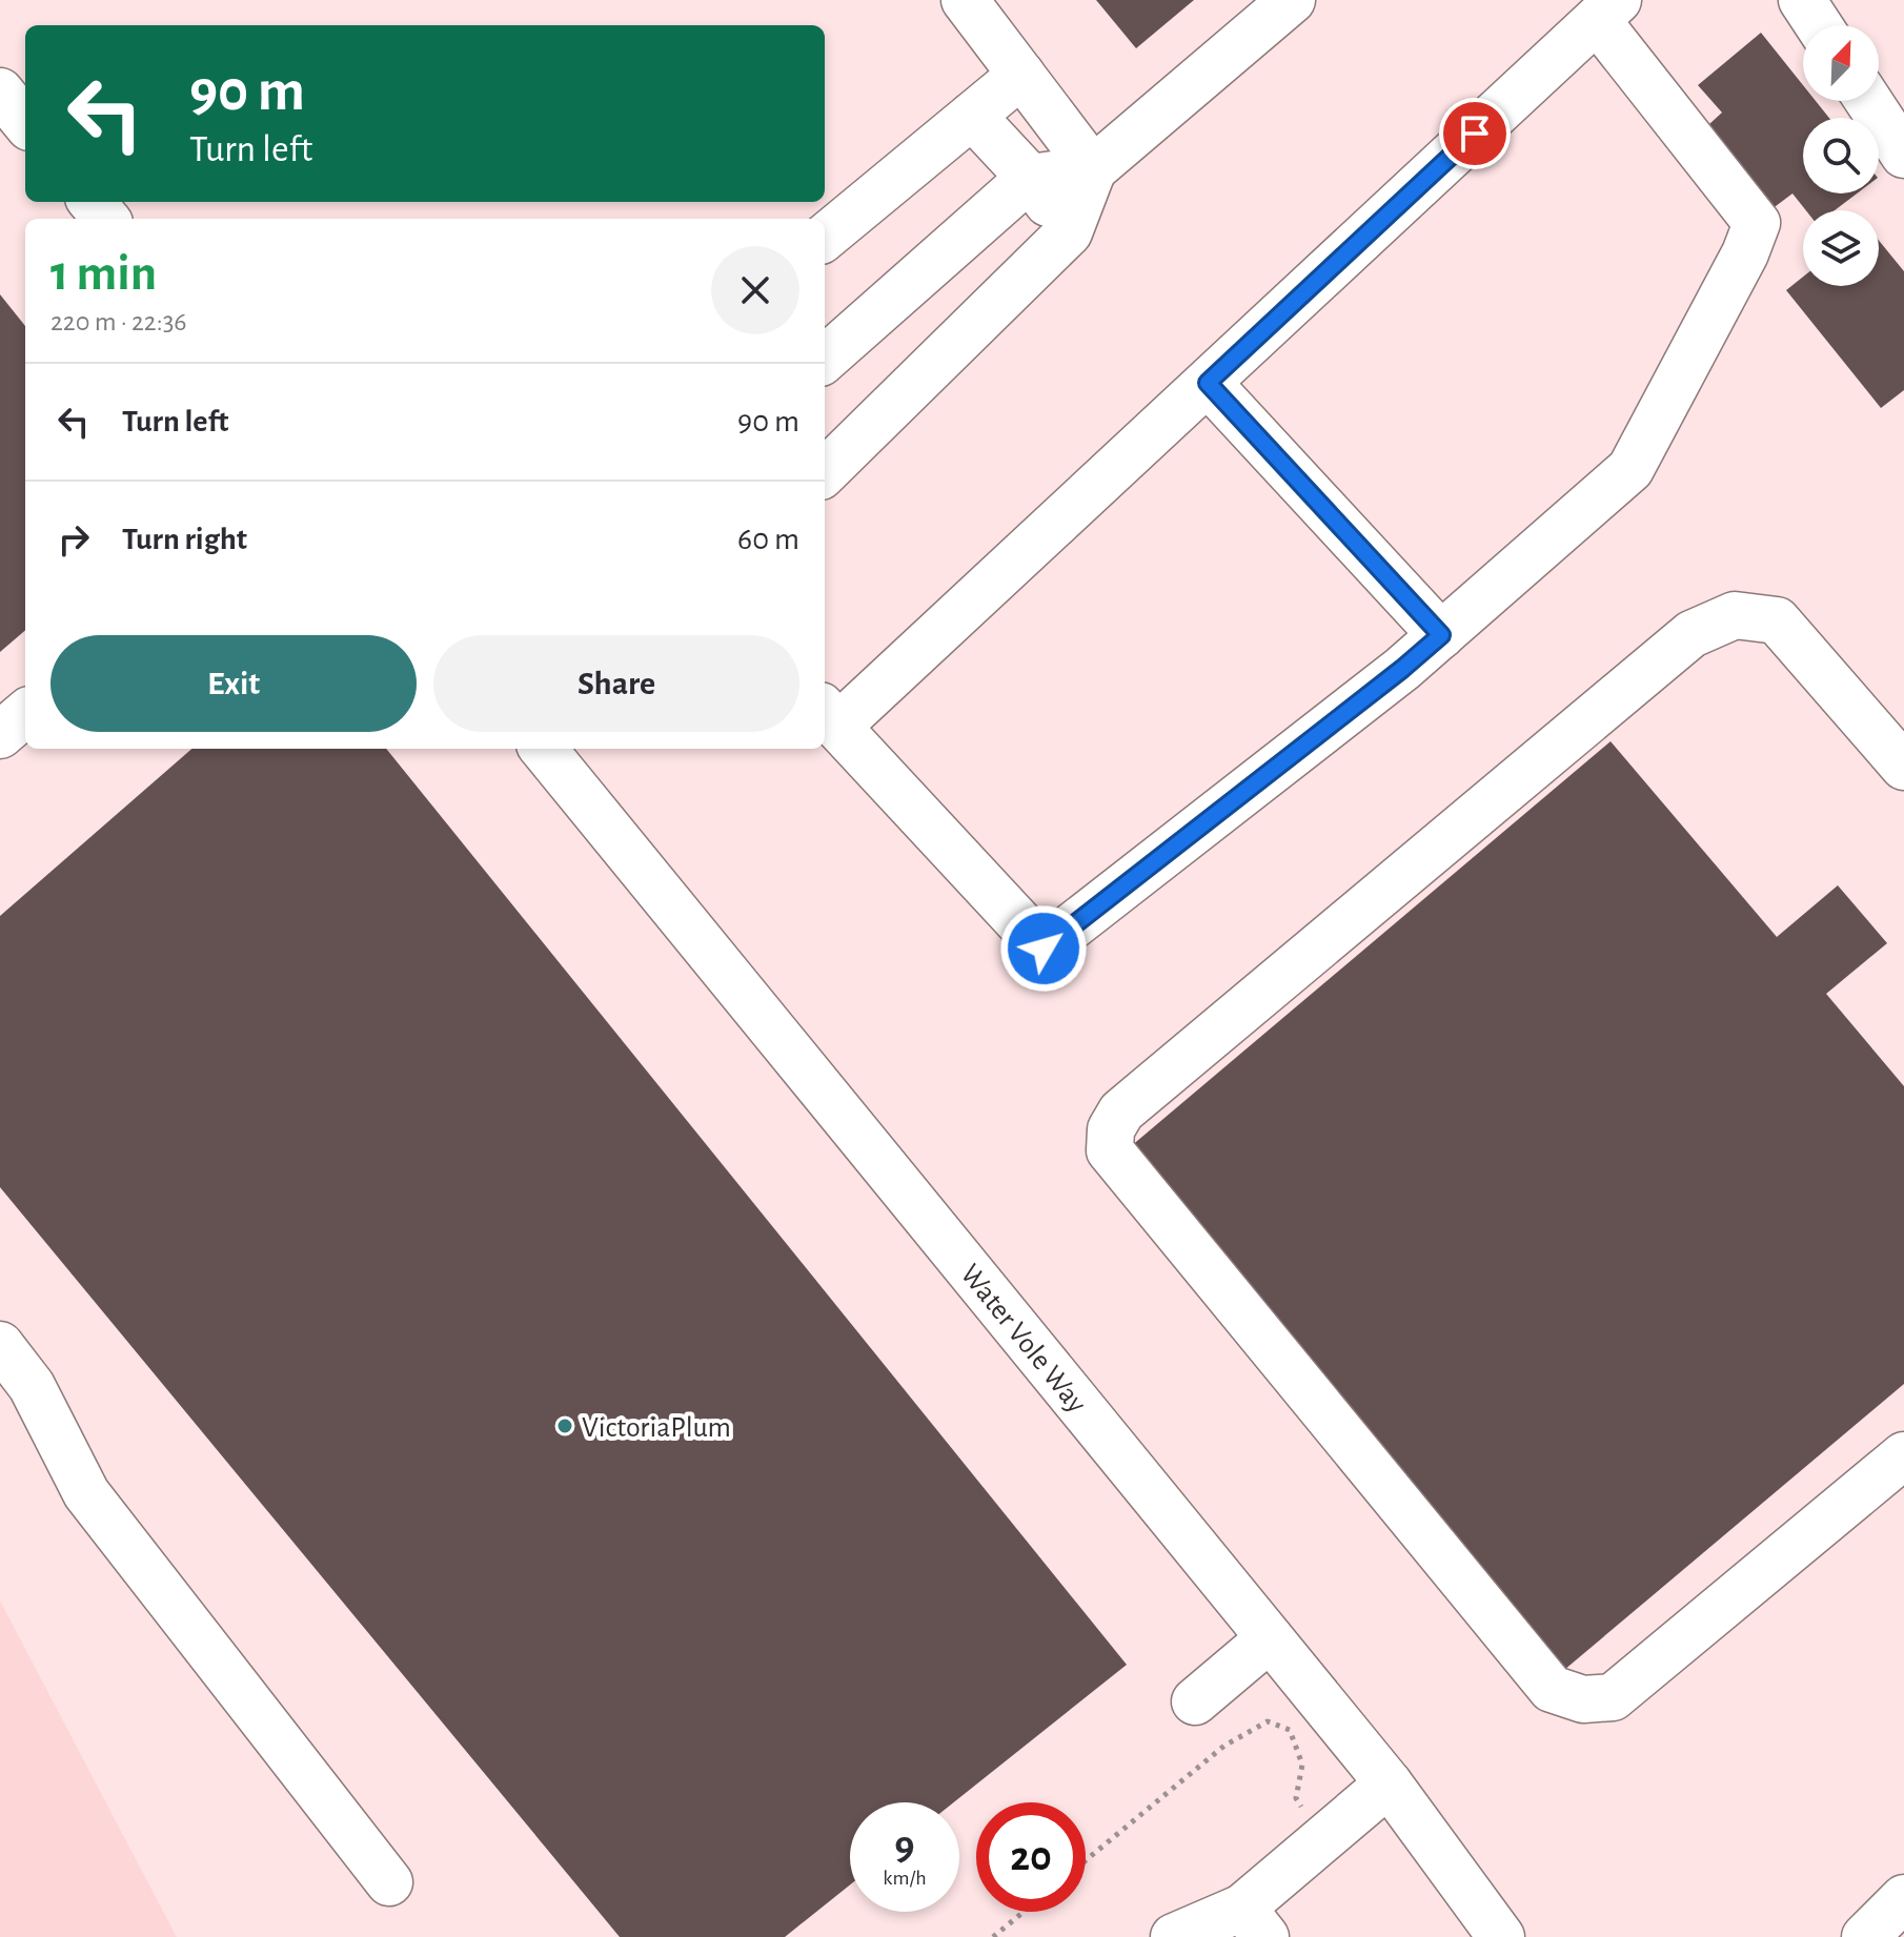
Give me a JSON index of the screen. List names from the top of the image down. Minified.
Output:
{"streets":{"street":["Water Vole Way"]},"places":["VictoriaPlum"],"north":"top right","page":{"turn":["90 m","Turn left"],"heading":["1 min","220 m · 22:36"],"list":[{"name":"Turn left","value":"90 m"},{"name":"Turn right","value":"60 m"}],"buttons":["Exit","Share"],"speed":"9 km/h","limit":"20"}}
